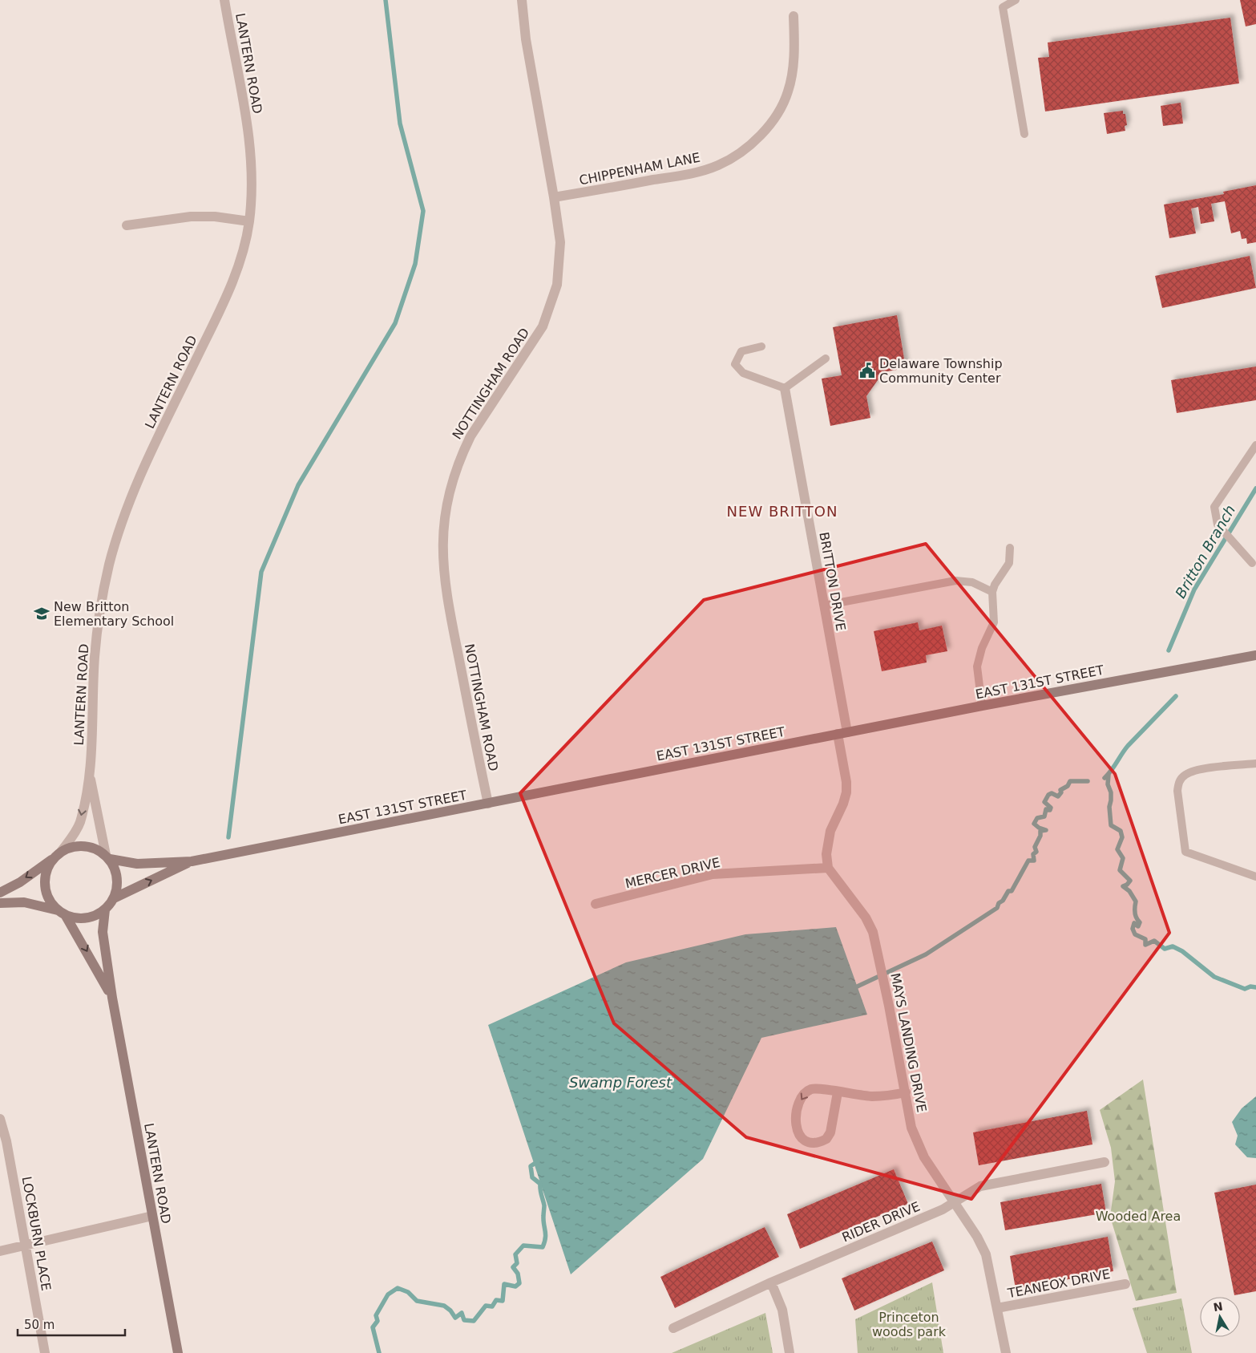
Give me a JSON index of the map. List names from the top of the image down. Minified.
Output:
{"streets":{"street":["LANTERN ROAD","CHIPPENHAM LANE","NOTTINGHAM ROAD","BRITTON DRIVE","EAST 131ST STREET","MERCER DRIVE","MAYS LANDING DRIVE","RIDER DRIVE","LOCKBURN PLACE","TEANEOX DRIVE"]},"crossings":[["LANTERN ROAD","EAST 131ST STREET"],["CHIPPENHAM LANE","NOTTINGHAM ROAD"],["NOTTINGHAM ROAD","EAST 131ST STREET"],["BRITTON DRIVE","EAST 131ST STREET"],["MERCER DRIVE","MAYS LANDING DRIVE"],["MAYS LANDING DRIVE","RIDER DRIVE"],["MAYS LANDING DRIVE","TEANEOX DRIVE"]],"districts":["NEW BRITTON"],"water":["Britton Branch","Swamp Forest"],"parks":["Wooded Area","Princeton woods park"],"places":{"public building":["Delaware Township Community Center"],"school or university":["New Britton Elementary School"]},"scale_bar":"50 m","north":"top"}
